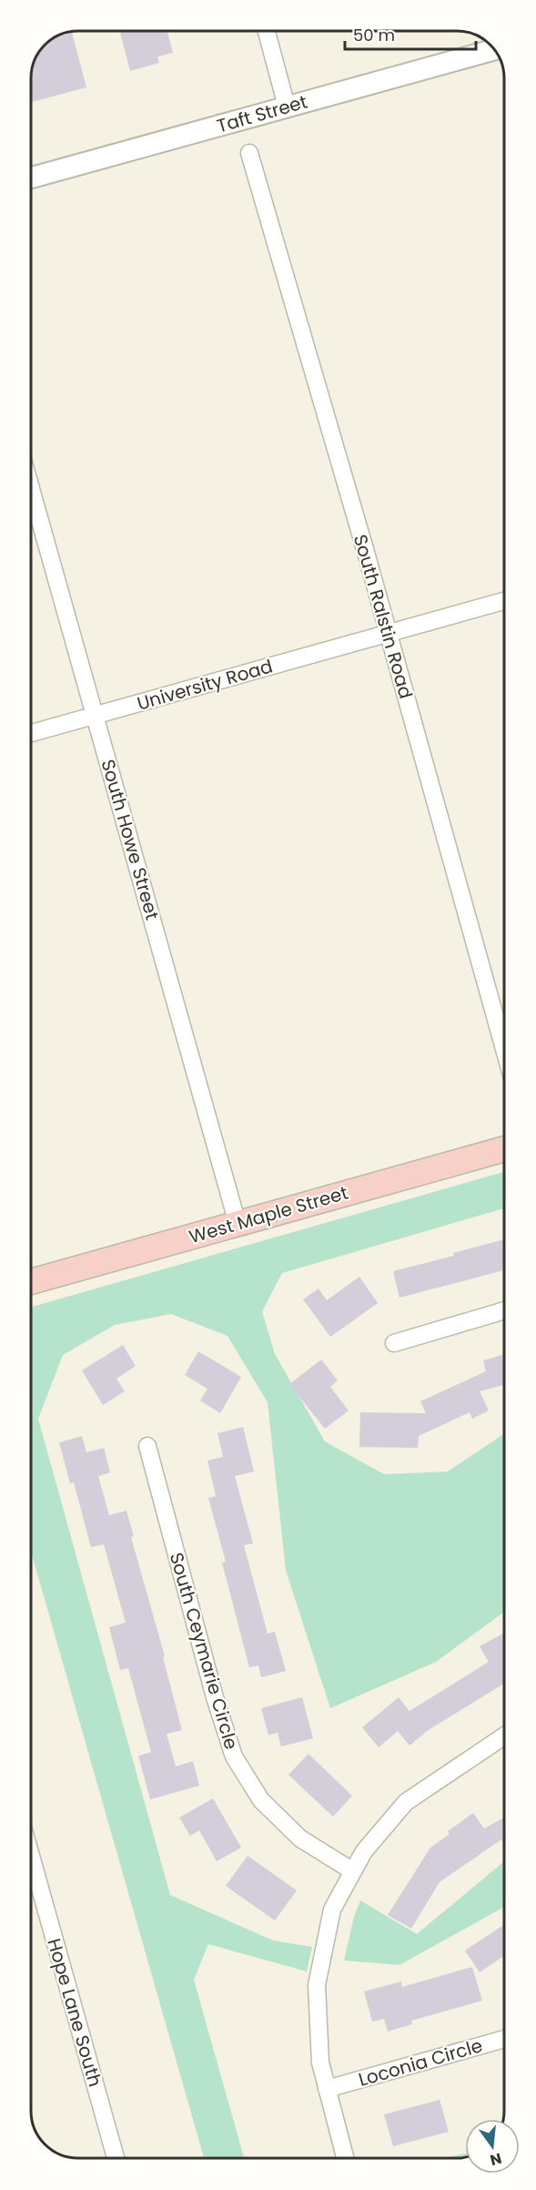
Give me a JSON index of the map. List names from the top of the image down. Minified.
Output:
{"streets":{"main road":["West Maple Street"],"street":["Taft Street","South Ralstin Road","University Road","South Howe Street","South Ceymarie Circle","Hope Lane South","Loconia Circle"]},"crossings":[["South Ralstin Road","University Road"],["University Road","South Howe Street"],["South Howe Street","West Maple Street"]],"scale_bar":"50 m","north":"bottom"}
